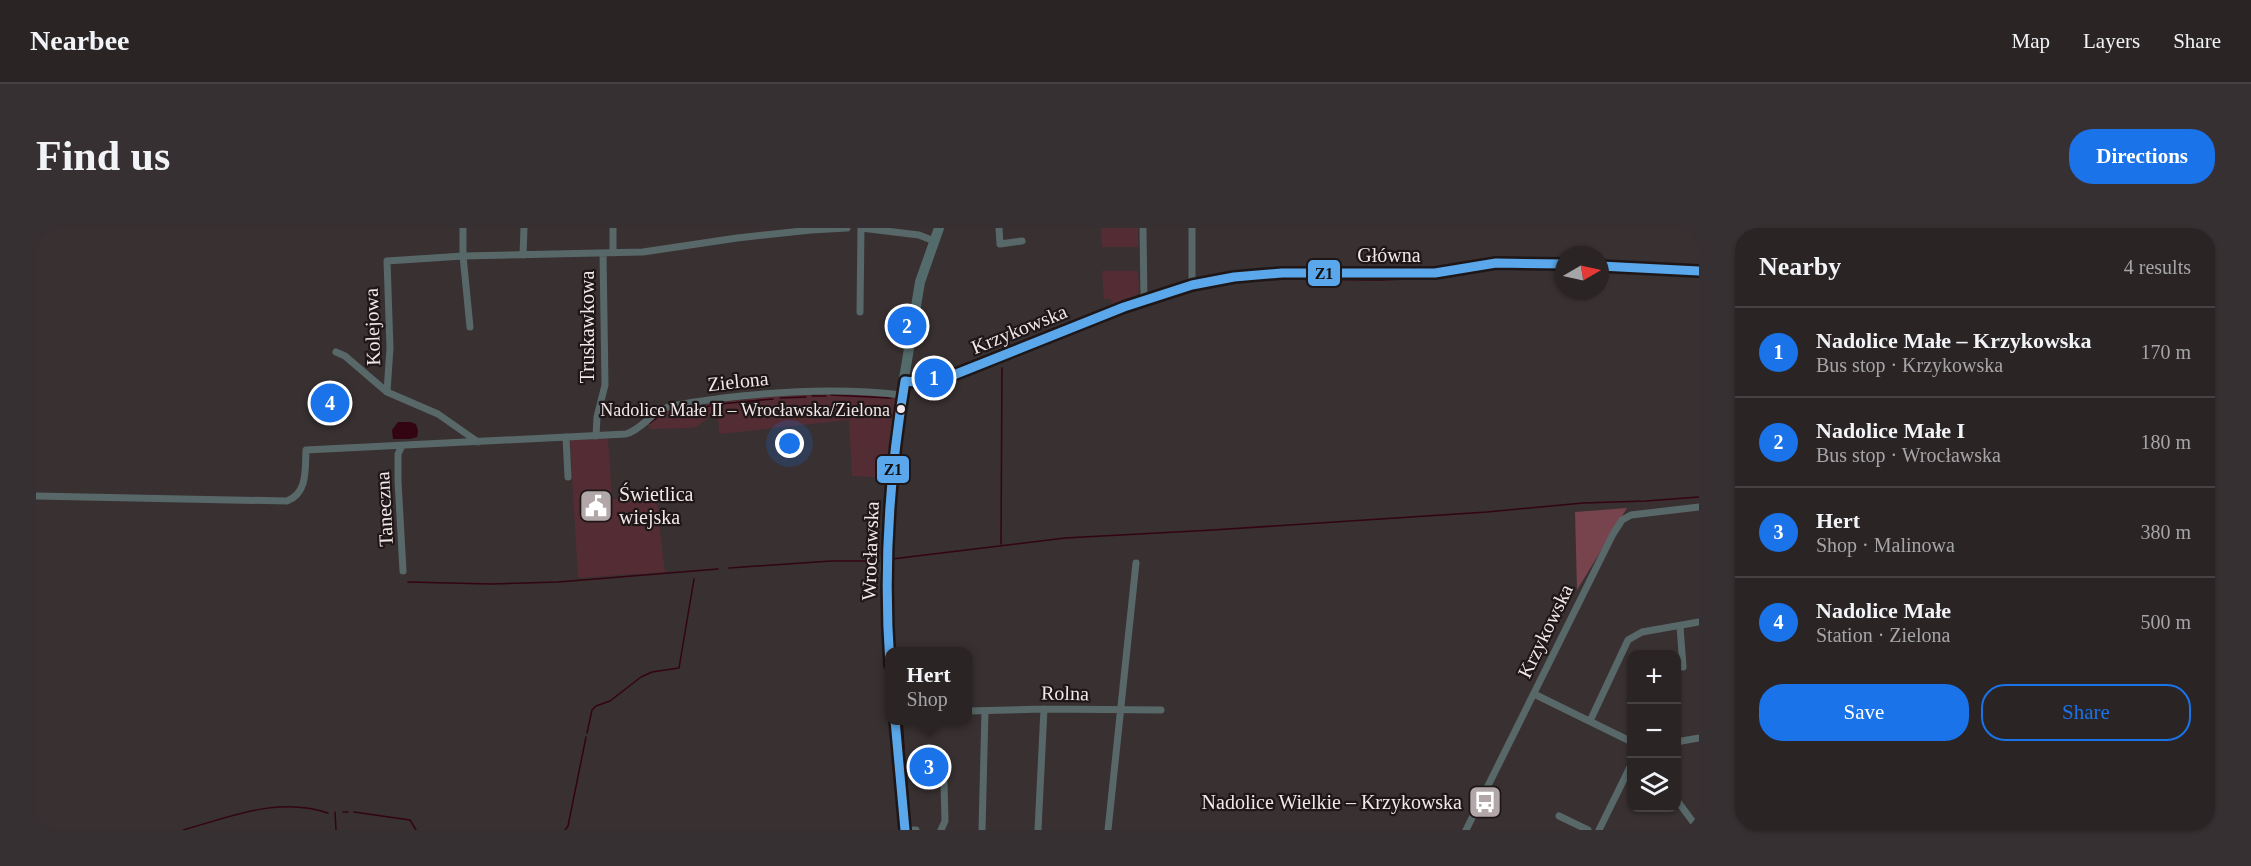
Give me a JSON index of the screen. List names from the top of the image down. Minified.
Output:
{"streets":{"street":["Główna","Kolejowa","Truskawkowa","Krzykowska","Zielona","Taneczna","Wrocławska","Rolna"]},"crossings":[["Główna","Krzykowska"],["Truskawkowa","Zielona"],["Krzykowska","Wrocławska"],["Zielona","Taneczna"],["Zielona","Wrocławska"]],"places":{"other":["Nadolice Małe II – Wrocławska/Zielona"],"public building":["Świetlica wiejska"],"bus stop":["Nadolice Wielkie – Krzykowska"]},"lines":["transit line Z1"],"north":"right","page":{"header":"Nearbee","nav":["Map","Layers","Share"],"buttons":["Directions",["Save","Share"]],"title":"Find us","heading":["Nearby","4 results"],"pins":["2","1","4","3"],"list":[{"mark":"1","name":"Nadolice Małe – Krzykowska","note":"Bus stop · Krzykowska","value":"170 m"},{"mark":"2","name":"Nadolice Małe I","note":"Bus stop · Wrocławska","value":"180 m"},{"mark":"3","name":"Hert","note":"Shop · Malinowa","value":"380 m"},{"mark":"4","name":"Nadolice Małe","note":"Station · Zielona","value":"500 m"}],"popup":["Hert","Shop"],"map_buttons":["+","−"]}}
